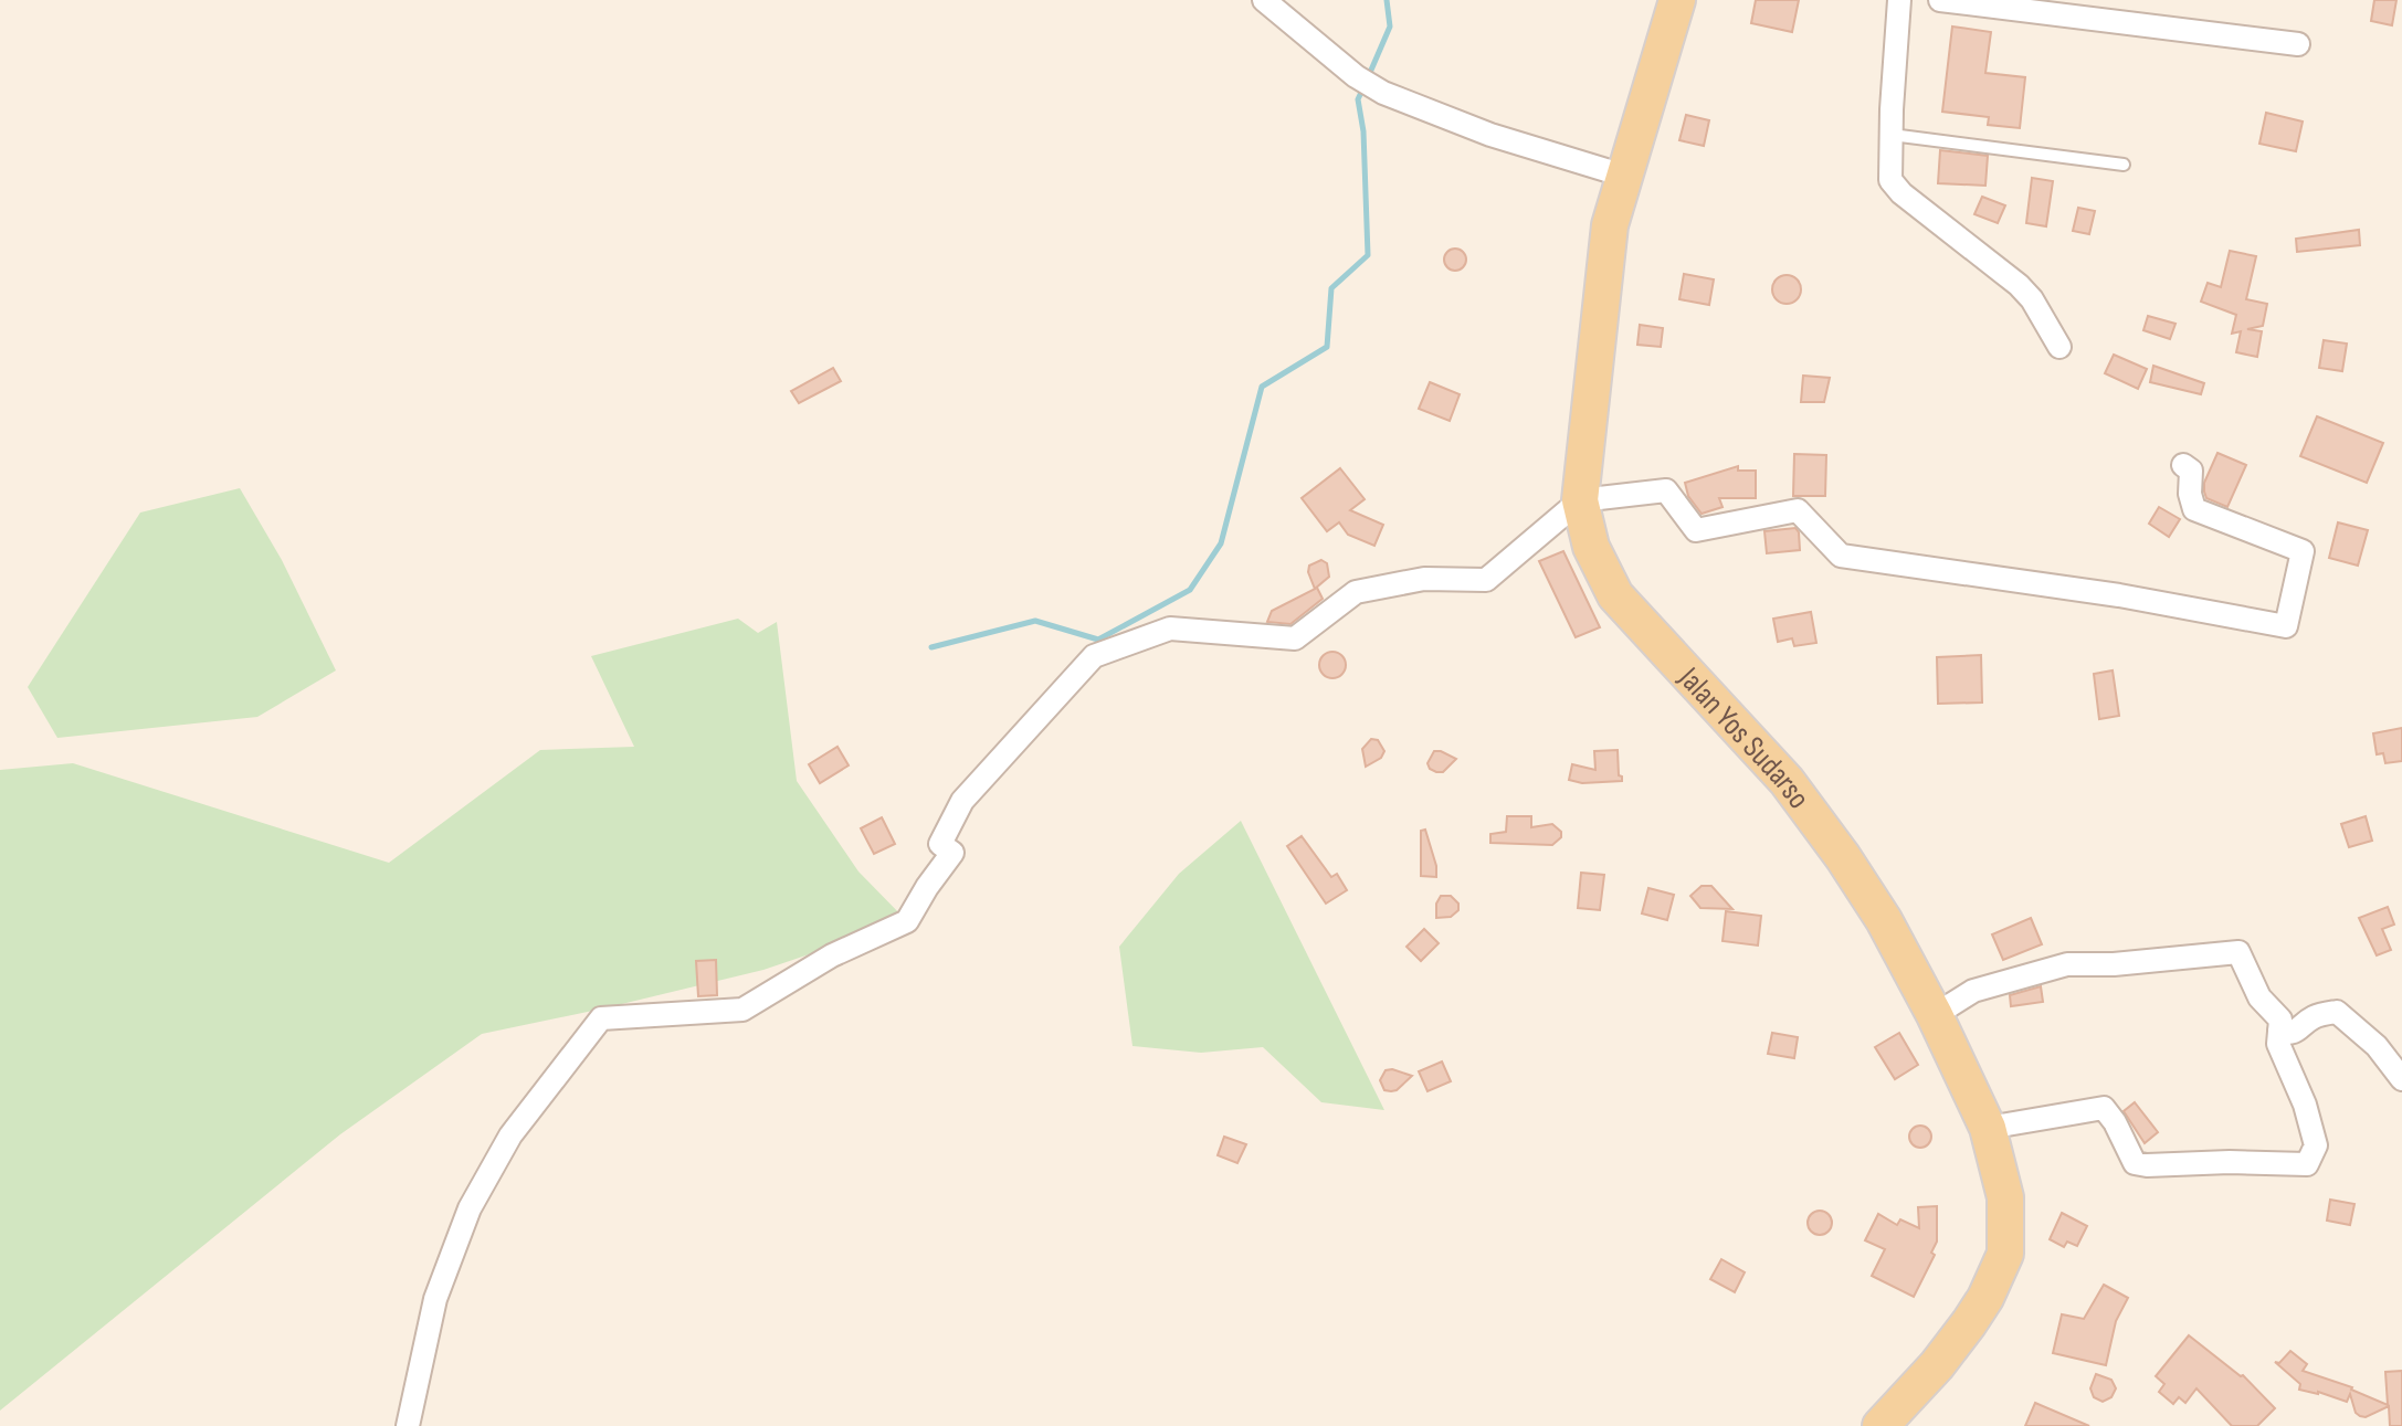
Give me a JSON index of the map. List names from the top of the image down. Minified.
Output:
{"streets":{"main road":["Jalan Yos Sudarso"]}}
